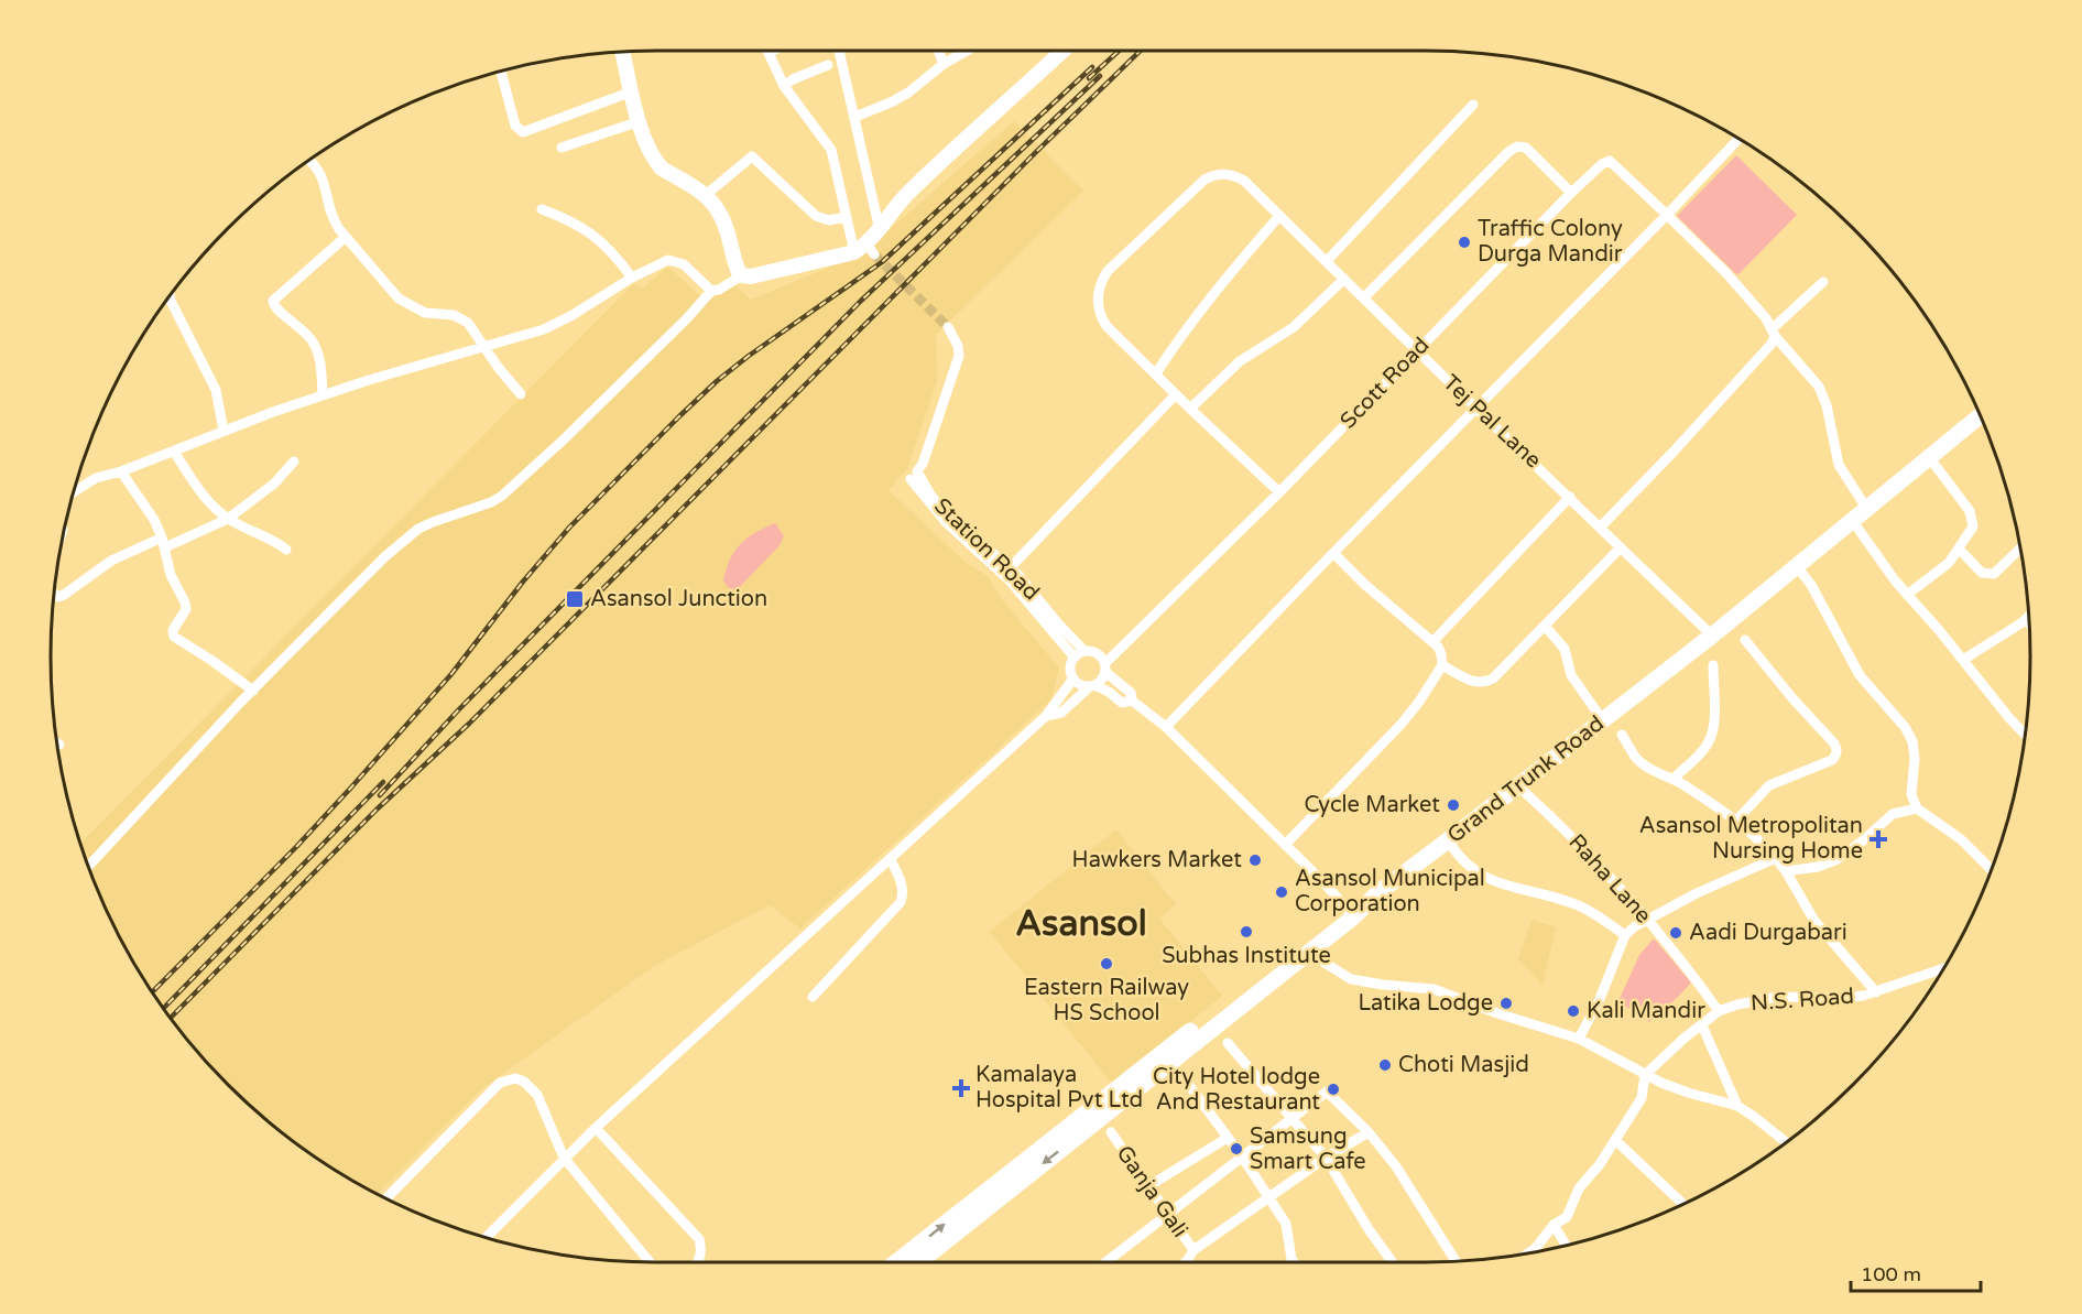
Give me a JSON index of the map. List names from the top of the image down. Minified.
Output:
{"streets":{"main road":["Grand Trunk Road"],"street":["Scott Road","Tej Pal Lane","Station Road","Raha Lane","N.S. Road","Ganja Gali"]},"crossings":[["Scott Road","Tej Pal Lane"],["Scott Road","Station Road"],["Tej Pal Lane","Grand Trunk Road"],["Grand Trunk Road","Raha Lane"],["Raha Lane","N.S. Road"]],"districts":["Asansol"],"places":{"other":["Traffic Colony Durga Mandir","Cycle Market","Hawkers Market","Asansol Municipal Corporation","Subhas Institute","Aadi Durgabari","Eastern Railway HS School","Latika Lodge","Kali Mandir","Choti Masjid","City Hotel lodge And Restaurant","Samsung Smart Cafe"],"transit":["Asansol Junction"],"health":["Asansol Metropolitan Nursing Home","Kamalaya Hospital Pvt Ltd"]},"scale_bar":"100 m"}
